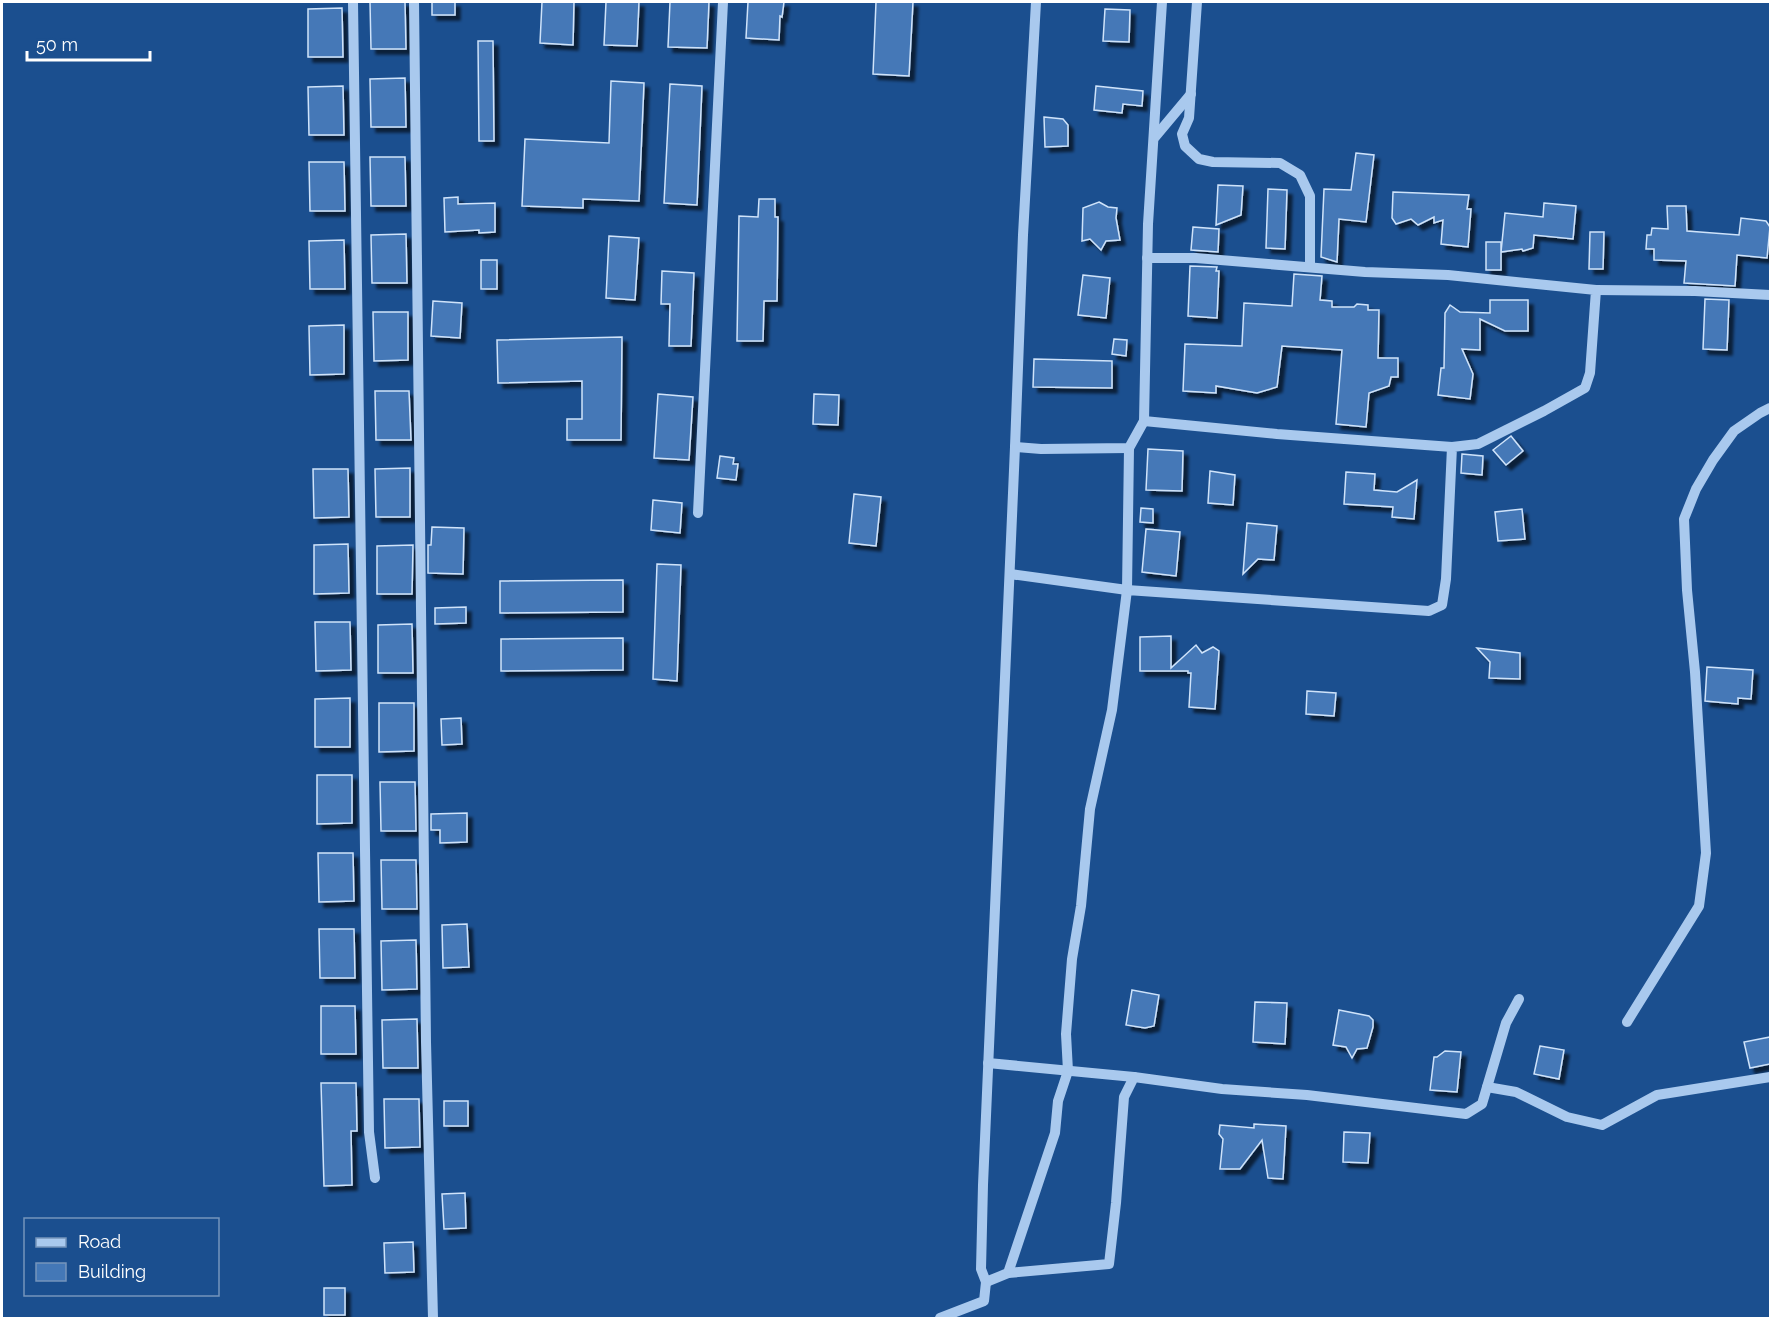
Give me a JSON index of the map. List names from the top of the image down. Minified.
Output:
{"legend":["Road","Building"],"scale_bar":"50 m"}
